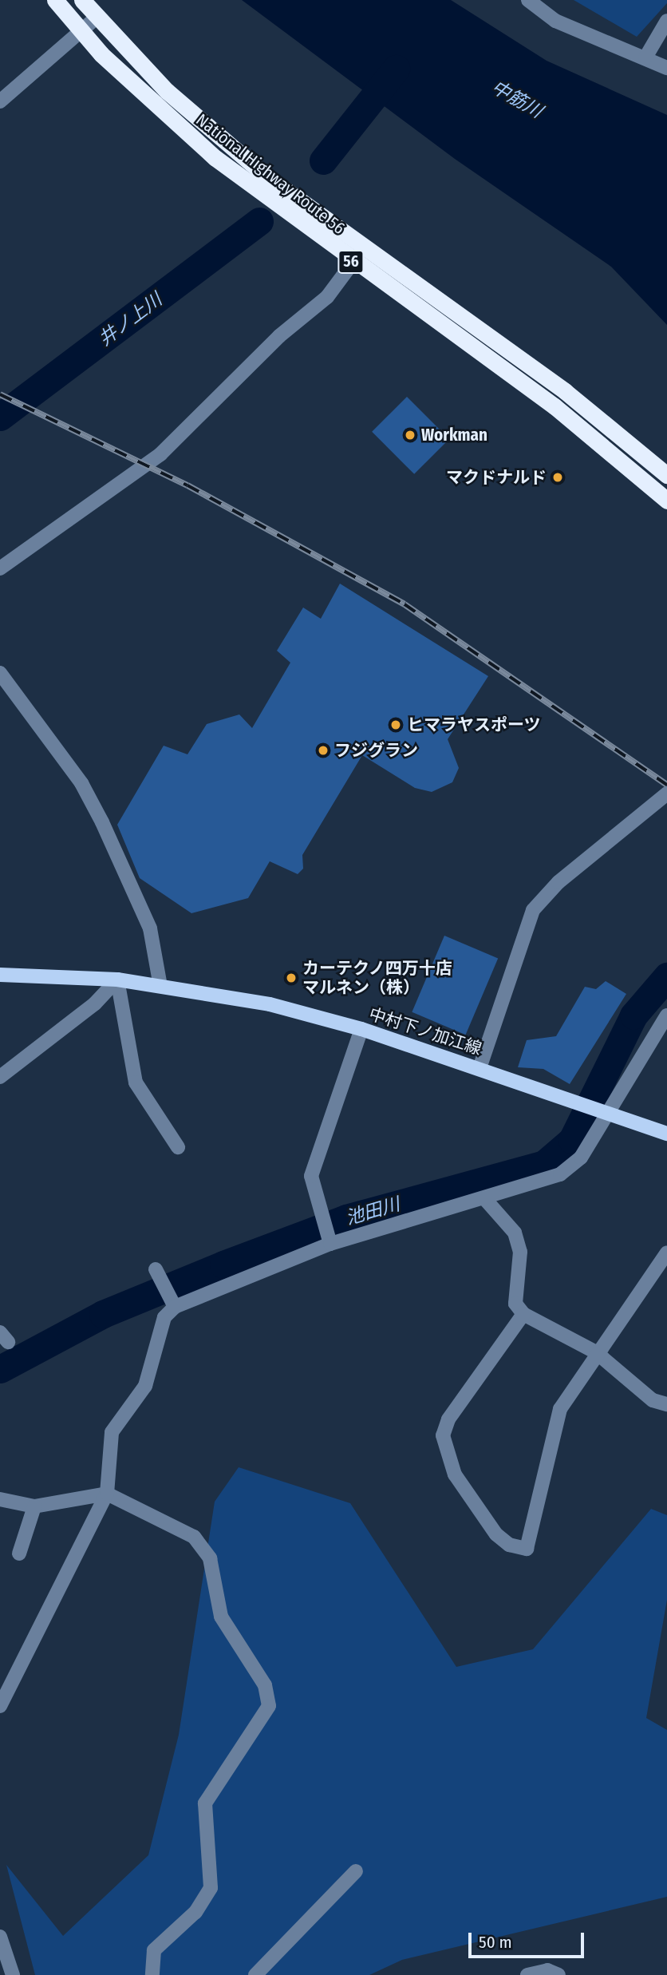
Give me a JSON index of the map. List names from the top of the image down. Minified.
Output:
{"streets":{"highway":["National Highway Route 56","56"],"main road":["中村下ノ加江線"]},"water":["中筋川","井ノ上川","池田川"],"places":["Workman","マクドナルド","ヒマラヤスポーツ","フジグラン","カーテクノ四万十店 マルネン（株）"],"scale_bar":"50 m"}
